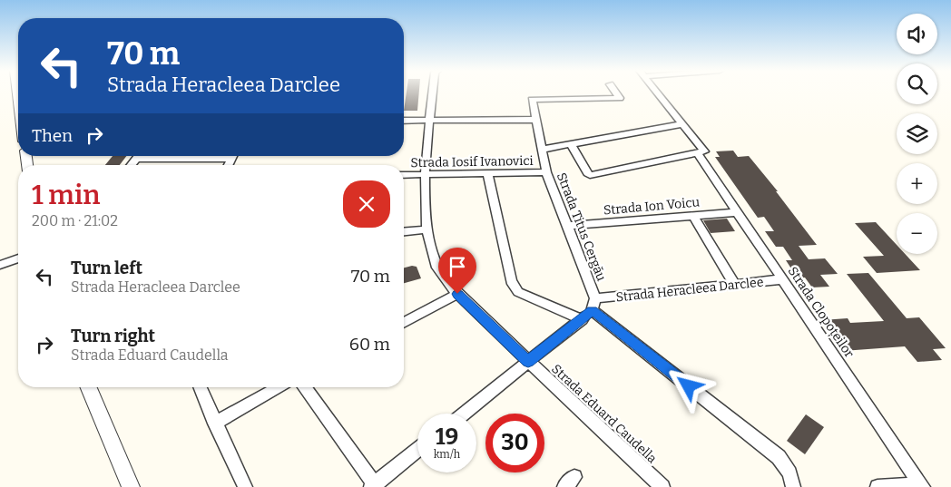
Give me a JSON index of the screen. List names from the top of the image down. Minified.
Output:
{"streets":{"street":["Strada Iosif Ivanovici","Strada Ion Voicu","Strada Titus Cergău","Strada Heracleea Darclee","Strada Clopoțeilor","Strada Eduard Caudella"]},"crossings":[["Strada Iosif Ivanovici","Strada Titus Cergău"],["Strada Iosif Ivanovici","Strada Eduard Caudella"],["Strada Ion Voicu","Strada Titus Cergău"],["Strada Ion Voicu","Strada Clopoțeilor"],["Strada Titus Cergău","Strada Heracleea Darclee"],["Strada Heracleea Darclee","Strada Clopoțeilor"]],"page":{"map_buttons":["+","−"],"turn":["70 m","Strada Heracleea Darclee"],"then":"Then","heading":["1 min","200 m · 21:02"],"list":[{"name":"Turn left","note":"Strada Heracleea Darclee","value":"70 m"},{"name":"Turn right","note":"Strada Eduard Caudella","value":"60 m"}],"speed":"19 km/h","limit":"30"}}
